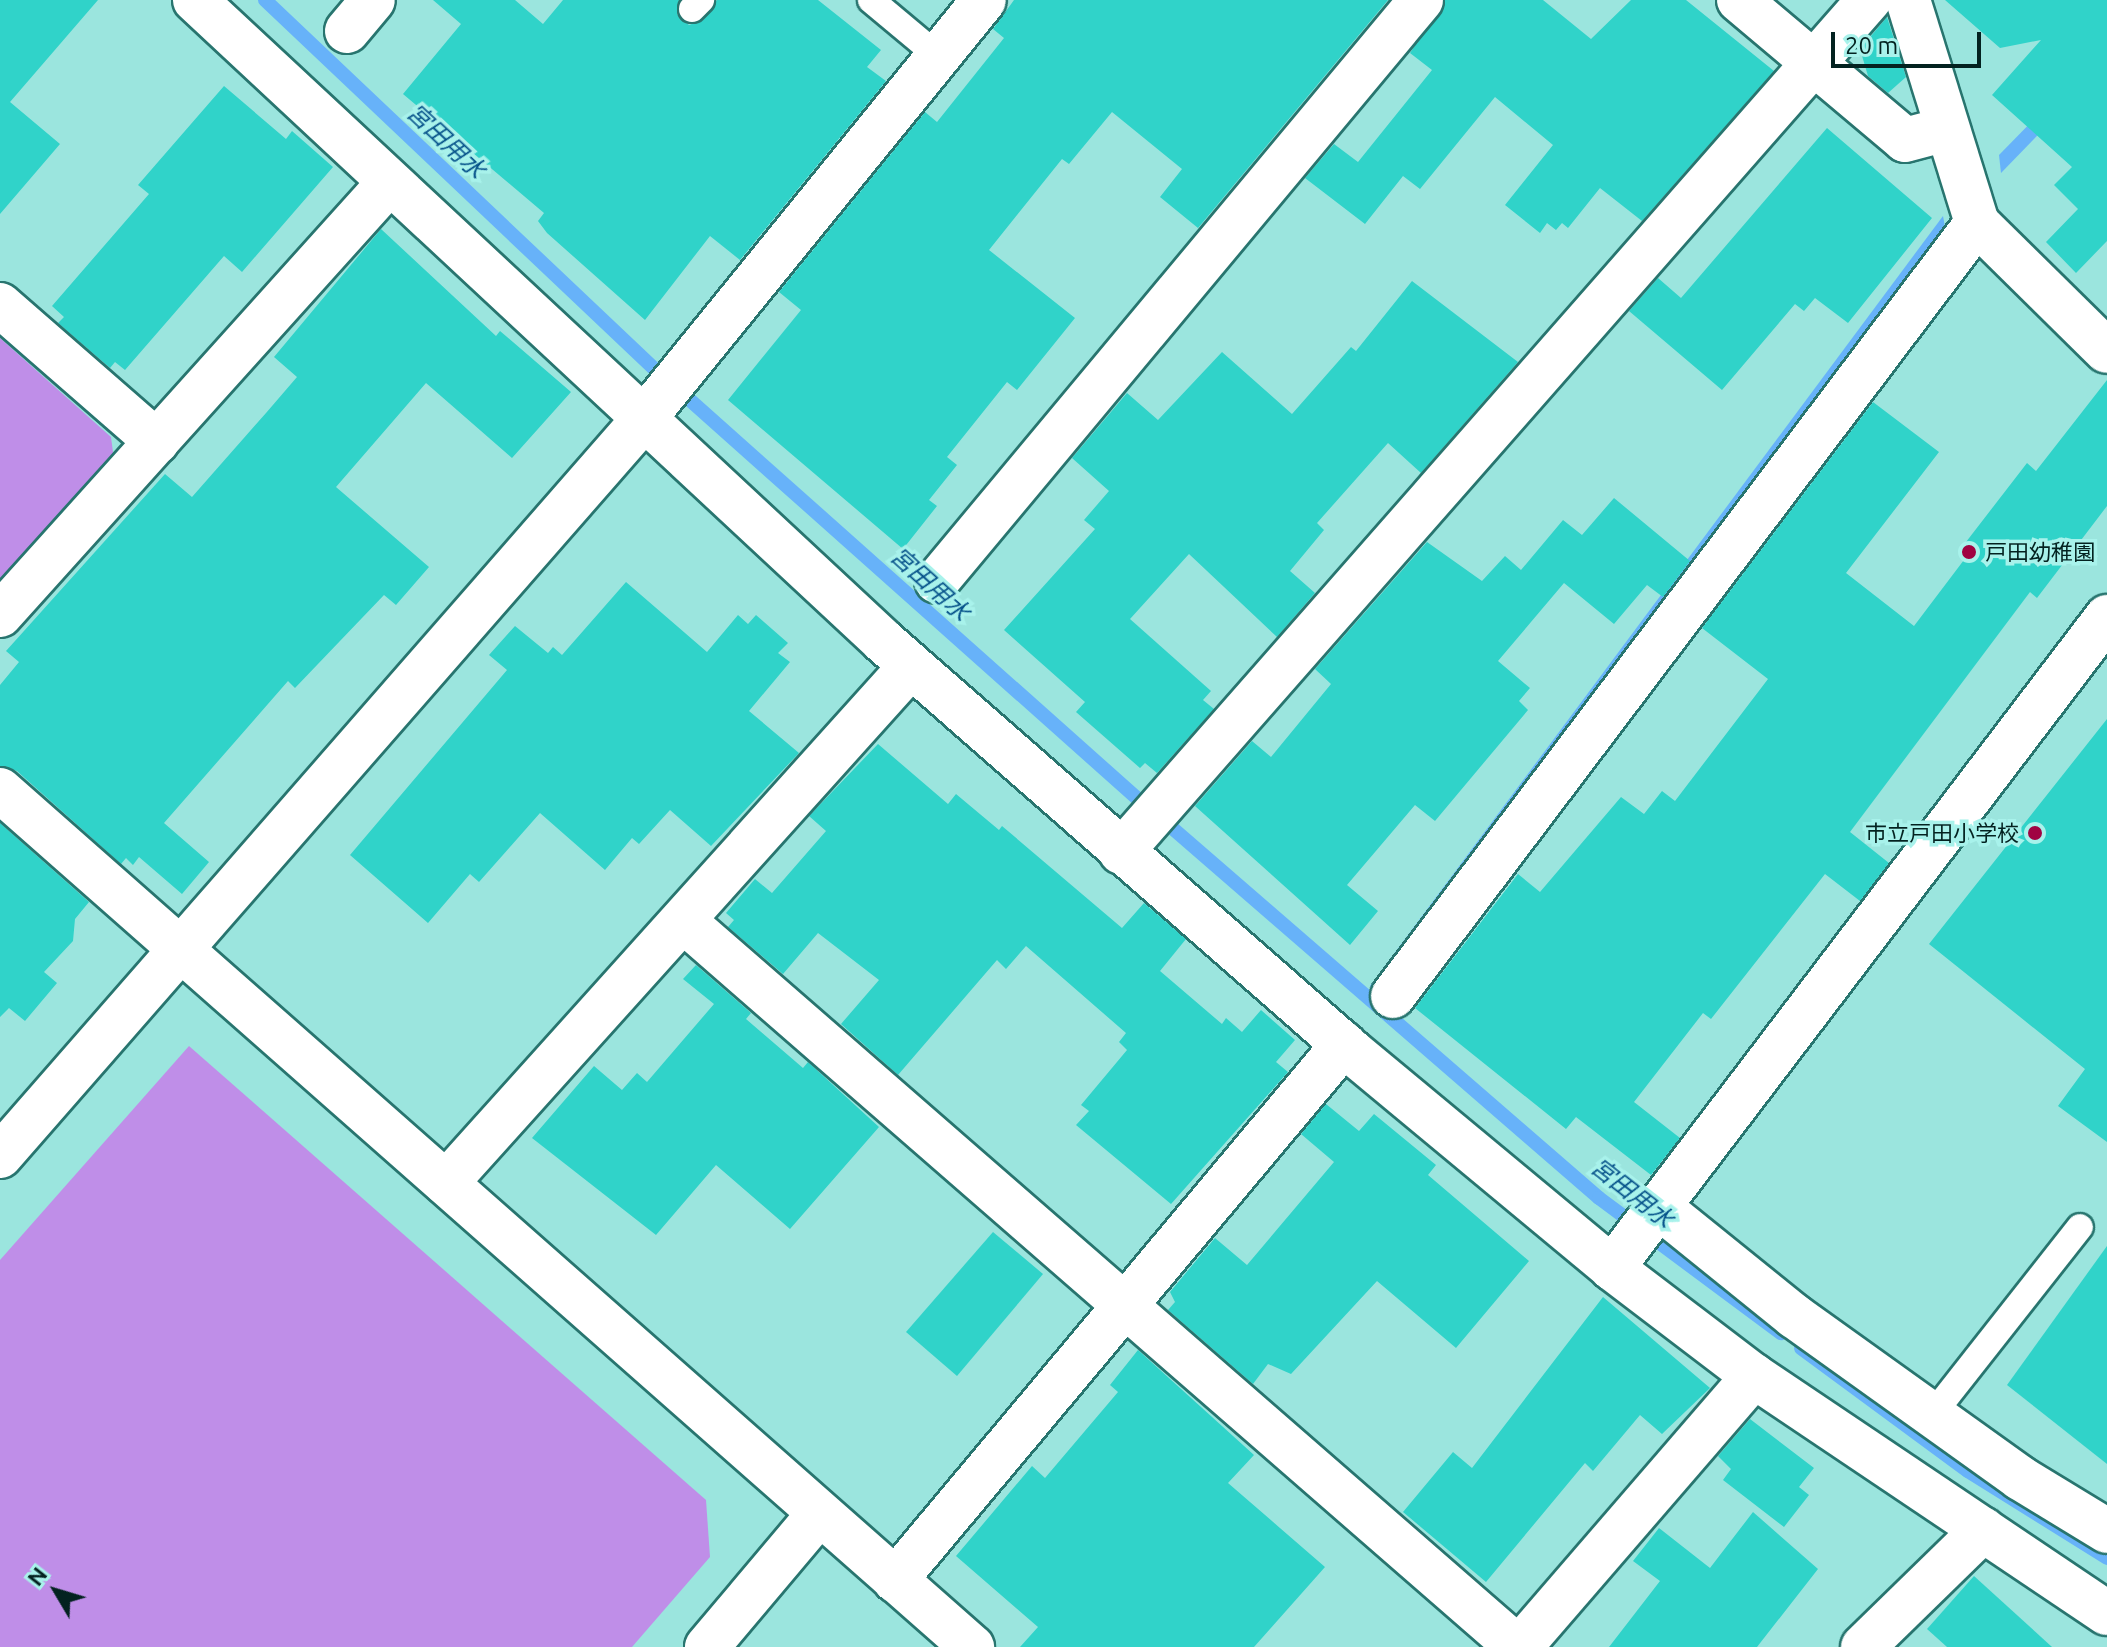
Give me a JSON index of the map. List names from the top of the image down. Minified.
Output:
{"water":["宮田用水"],"places":["戸田幼稚園","市立戸田小学校"],"scale_bar":"20 m","north":"top left"}
